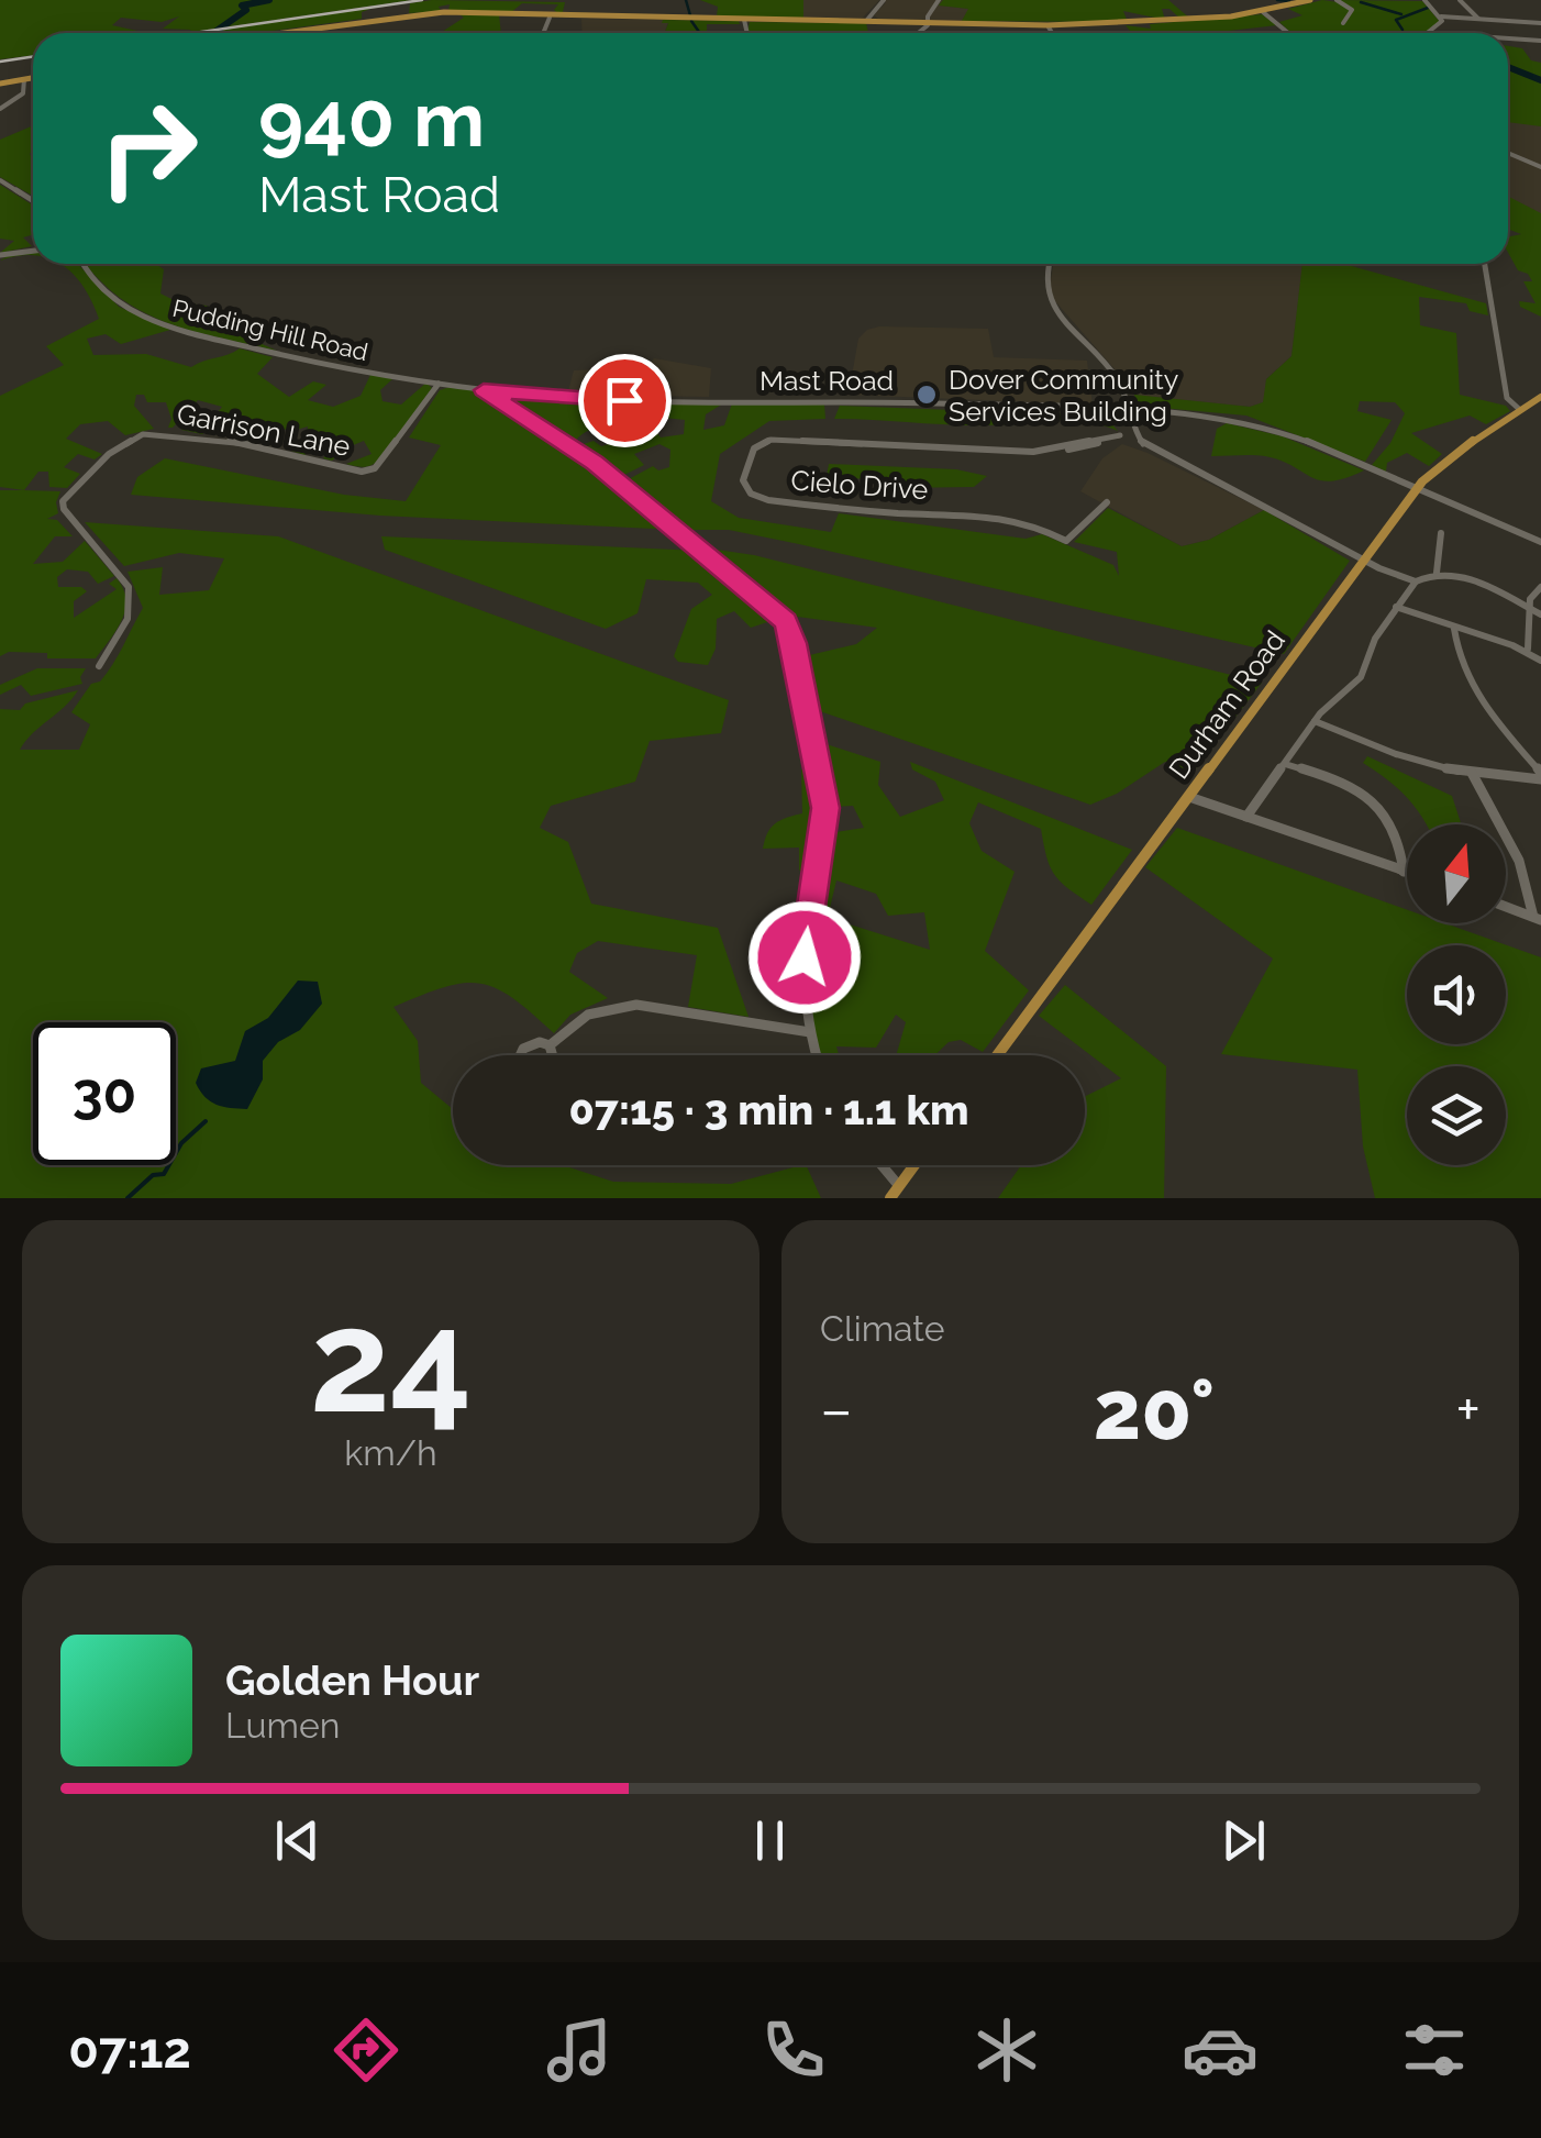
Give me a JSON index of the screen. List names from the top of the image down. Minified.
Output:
{"streets":{"main road":["Durham Road"],"street":["Pudding Hill Road","Mast Road","Garrison Lane","Cielo Drive"]},"crossings":[["Pudding Hill Road","Mast Road"],["Pudding Hill Road","Garrison Lane"],["Mast Road","Durham Road"]],"places":["Dover Community Services Building"],"north":"top","page":{"turn":["940 m","Mast Road"],"limit":"30","trip":"07:15 · 3 min · 1.1 km","tile":[["24","km/h"],"Climate"],"heat":["−","20°","+"],"song":["Golden Hour","Lumen"],"tabs":"07:12"}}
